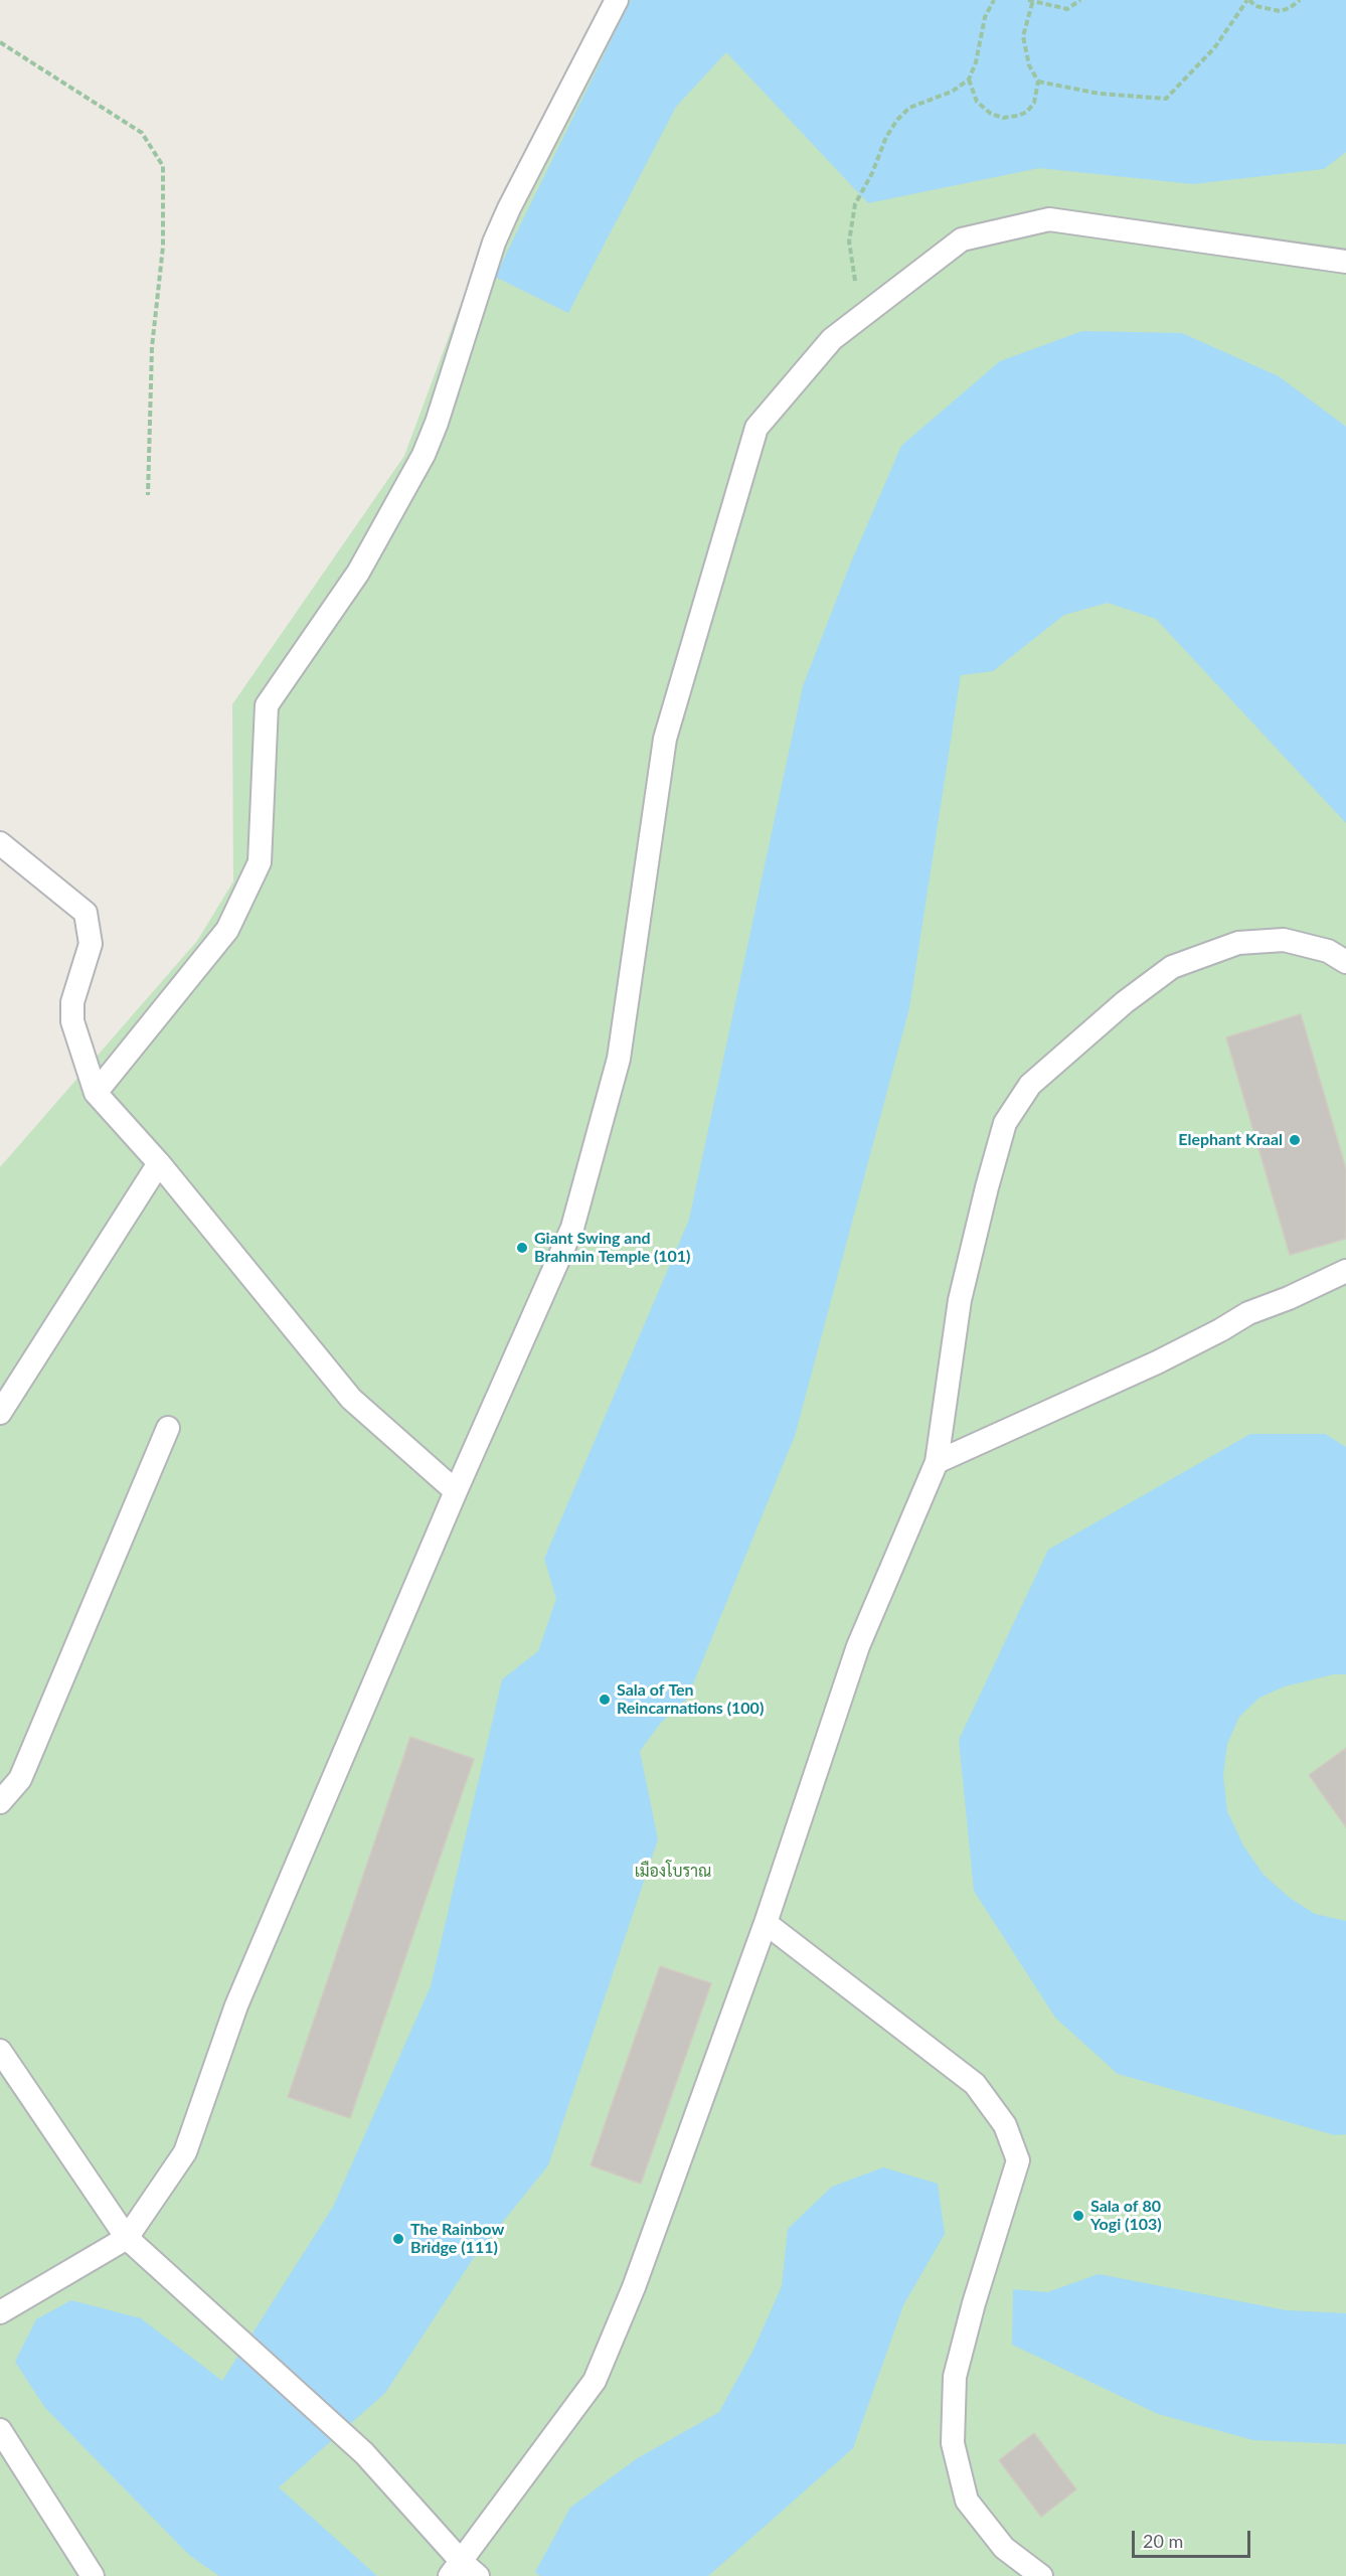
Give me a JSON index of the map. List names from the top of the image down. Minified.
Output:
{"parks":["เมืองโบราณ"],"places":["Elephant Kraal","Giant Swing and Brahmin Temple (101)","Sala of Ten Reincarnations (100)","Sala of 80 Yogi (103)","The Rainbow Bridge (111)"],"scale_bar":"20 m"}
